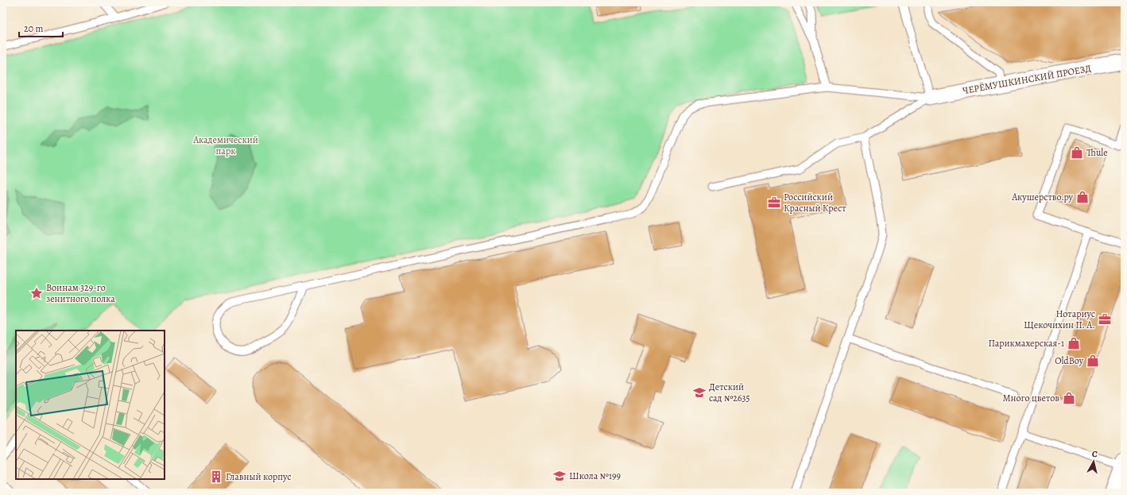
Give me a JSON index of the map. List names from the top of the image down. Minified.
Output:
{"streets":{"street":["ЧЕРЁМУШКИНСКИЙ ПРОЕЗД"]},"parks":["Академический парк"],"places":{"shop":["Thule","Акушерство.ру","Парикмахерская-1","OldBoy","Много цветов"],"office":["Российский Красный Крест","Нотариус Щекочихин П. А."],"place":["Воинам 329-го зенитного полка"],"school or university":["Детский сад №2635","Школа №199"],"building":["Главный корпус"]},"scale_bar":"20 m","north":"top"}
